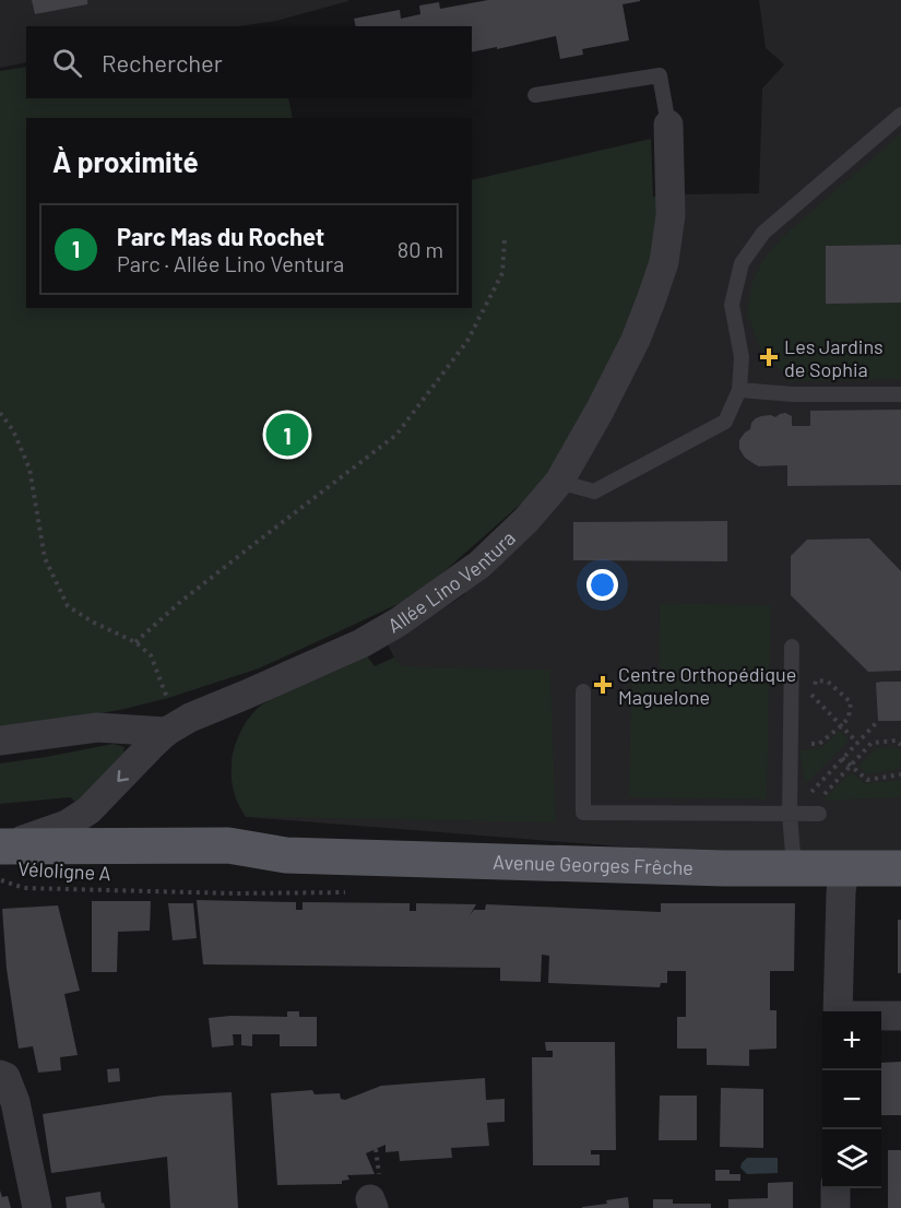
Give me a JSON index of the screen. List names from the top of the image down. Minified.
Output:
{"streets":{"main road":["Avenue Georges Frêche"],"street":["Allée Lino Ventura"],"path":["Véloligne A"]},"crossings":[["Allée Lino Ventura","Avenue Georges Frêche"]],"places":{"health":["Les Jardins de Sophia","Centre Orthopédique Maguelone"]},"page":{"search":"Rechercher","heading":"À proximité","list":[{"mark":"1","name":"Parc Mas du Rochet","note":"Parc · Allée Lino Ventura","value":"80 m"}],"pins":"1","map_buttons":["+","−"]}}
